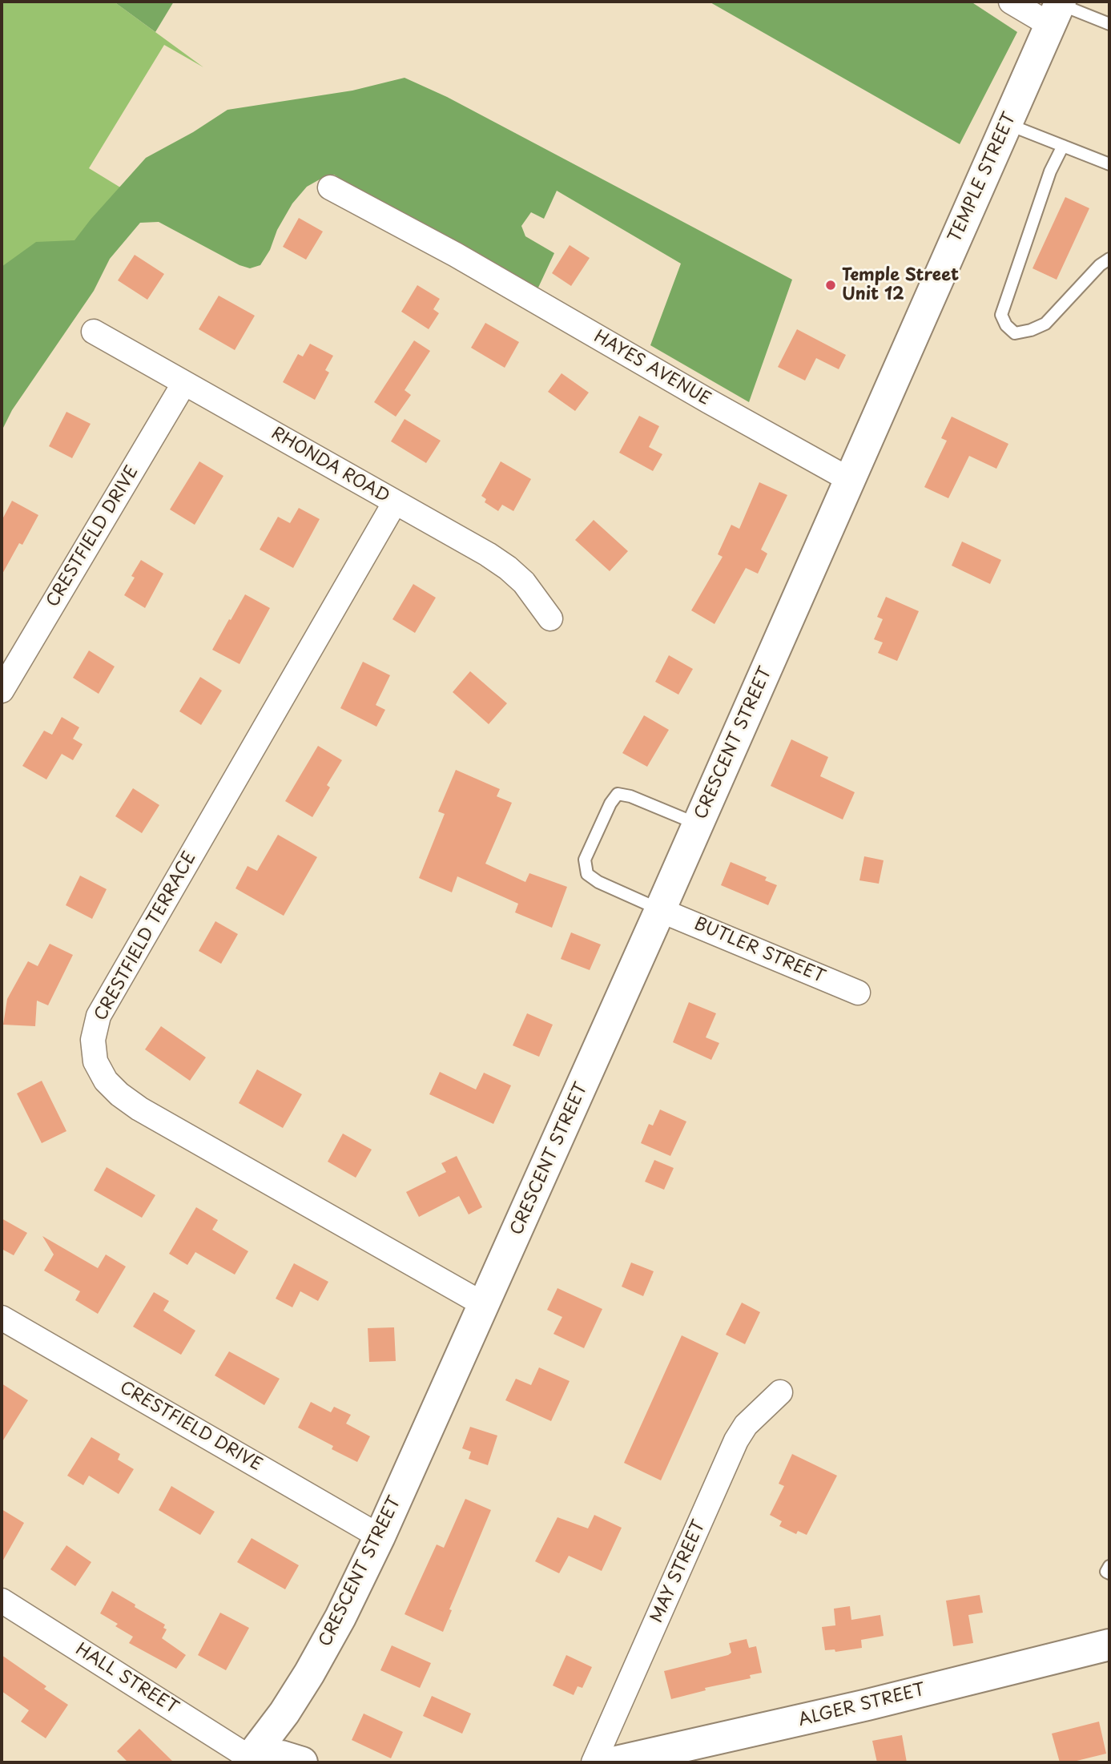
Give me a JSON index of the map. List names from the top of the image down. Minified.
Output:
{"streets":{"main road":["TEMPLE STREET","CRESCENT STREET","ALGER STREET"],"street":["HAYES AVENUE","RHONDA ROAD","CRESTFIELD DRIVE","CRESTFIELD TERRACE","BUTLER STREET","MAY STREET","HALL STREET"]},"crossings":[["TEMPLE STREET","HAYES AVENUE"],["TEMPLE STREET","CRESCENT STREET"],["RHONDA ROAD","CRESTFIELD DRIVE"],["RHONDA ROAD","CRESTFIELD TERRACE"],["CRESTFIELD DRIVE","CRESCENT STREET"],["CRESCENT STREET","CRESTFIELD TERRACE"],["CRESCENT STREET","BUTLER STREET"],["CRESCENT STREET","HALL STREET"]],"places":["Temple Street Unit 12"]}
